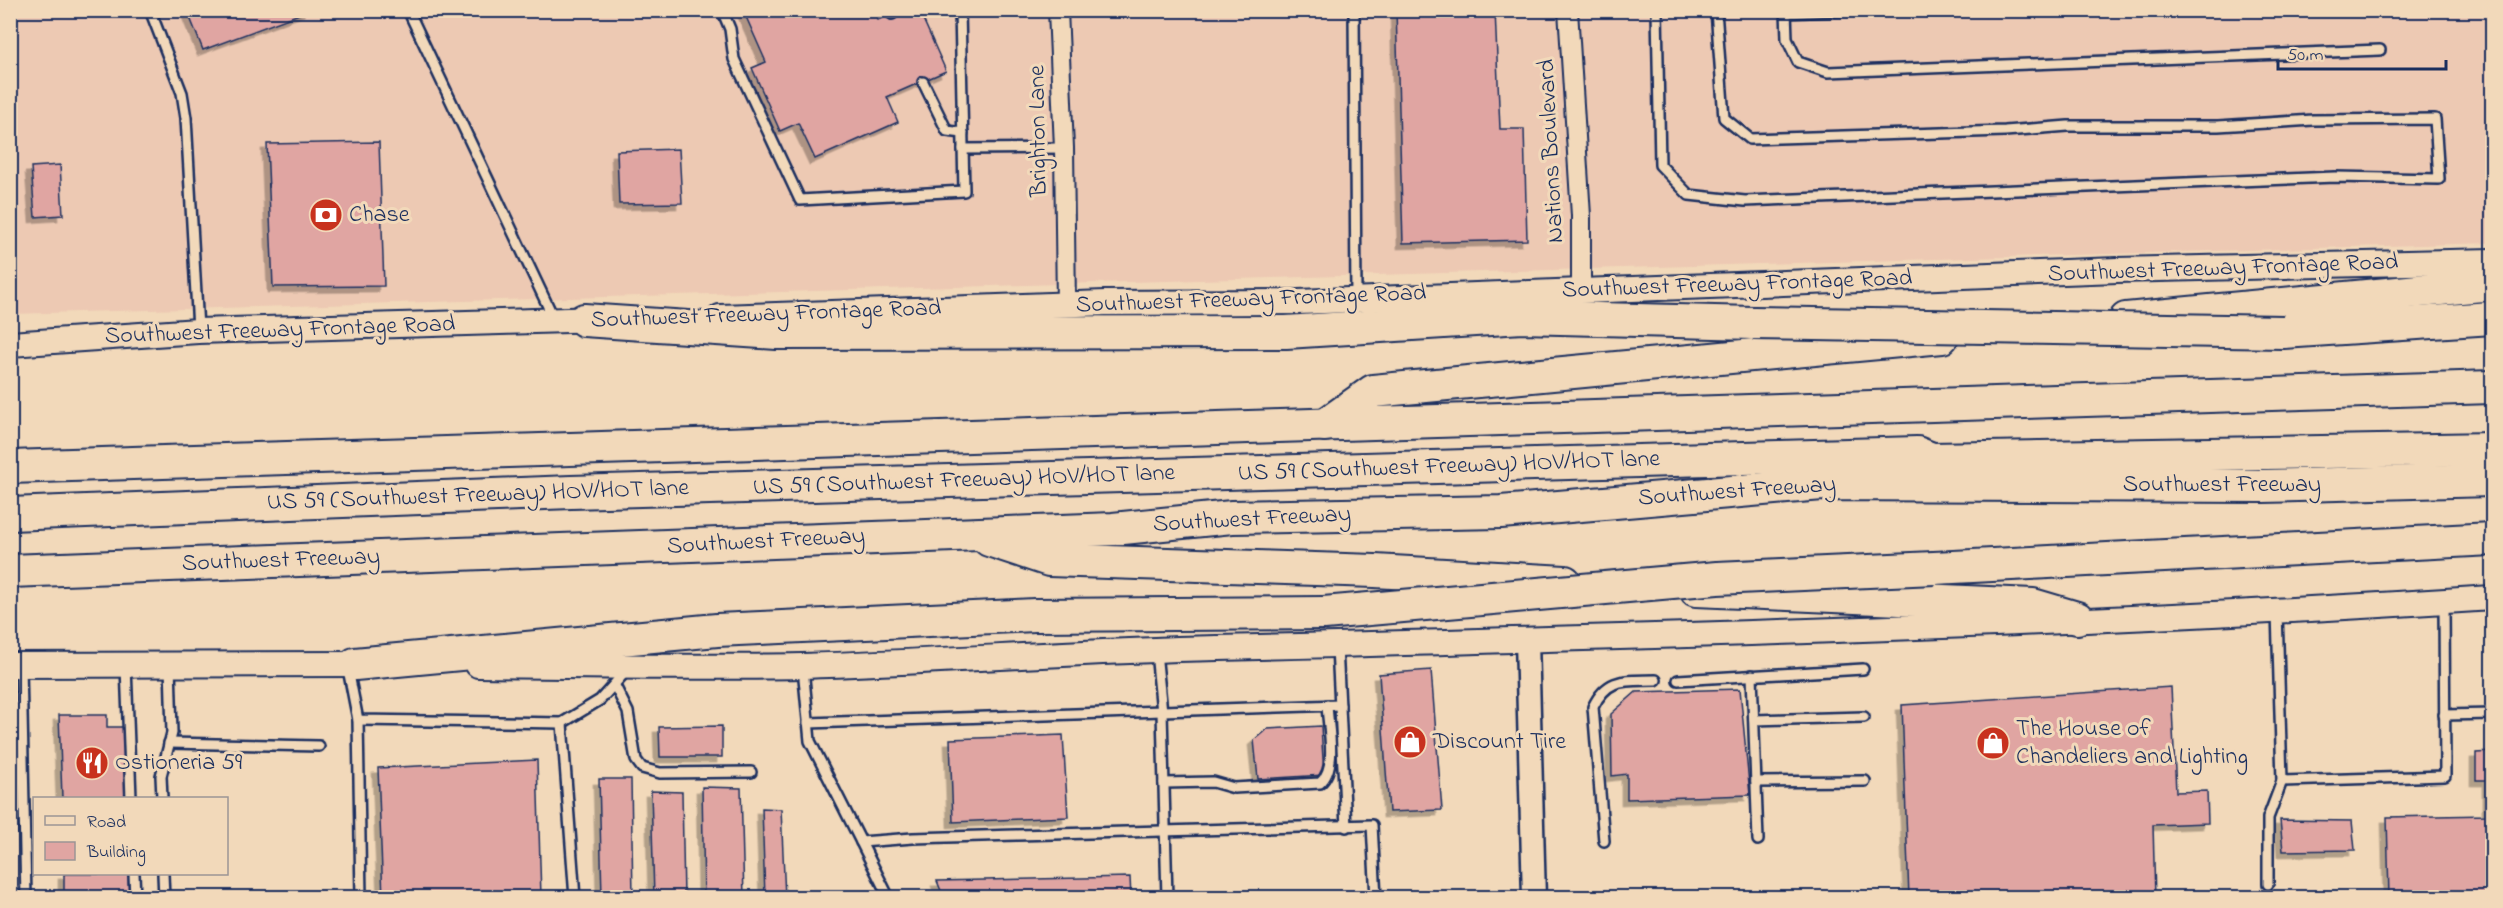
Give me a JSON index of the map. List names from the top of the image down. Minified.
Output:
{"streets":{"highway":["US 59 (Southwest Freeway) HOV/HOT lane","Southwest Freeway"],"main road":["Southwest Freeway Frontage Road"],"street":["Brighton Lane","Nations Boulevard"]},"crossings":[["Brighton Lane","Southwest Freeway Frontage Road"],["Nations Boulevard","Southwest Freeway Frontage Road"],["US 59 (Southwest Freeway) HOV/HOT lane","Southwest Freeway"]],"places":{"bank":["Chase"],"shop":["Discount Tire","The House of Chandeliers and Lighting"],"restaurant":["Ostioneria 59"]},"legend":["Road","Building"],"scale_bar":"50 m"}
